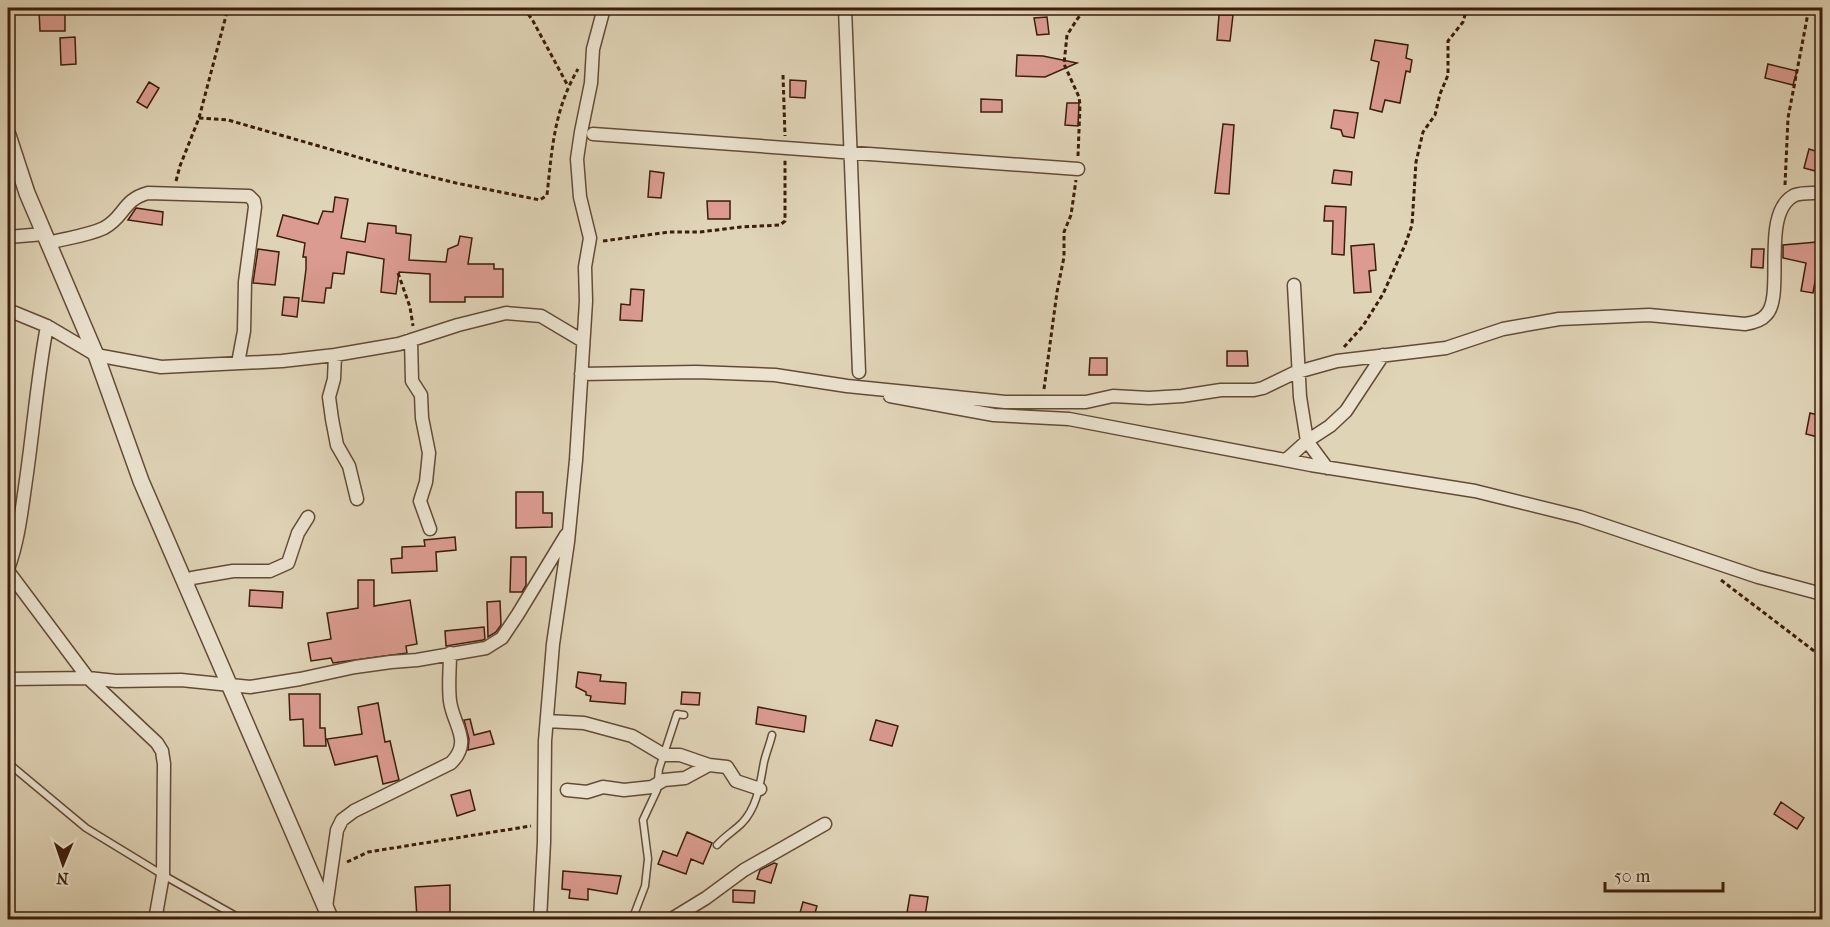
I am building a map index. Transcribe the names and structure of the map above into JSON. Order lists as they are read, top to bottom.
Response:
{
  "scale_bar": "50 m",
  "north": "bottom"
}
